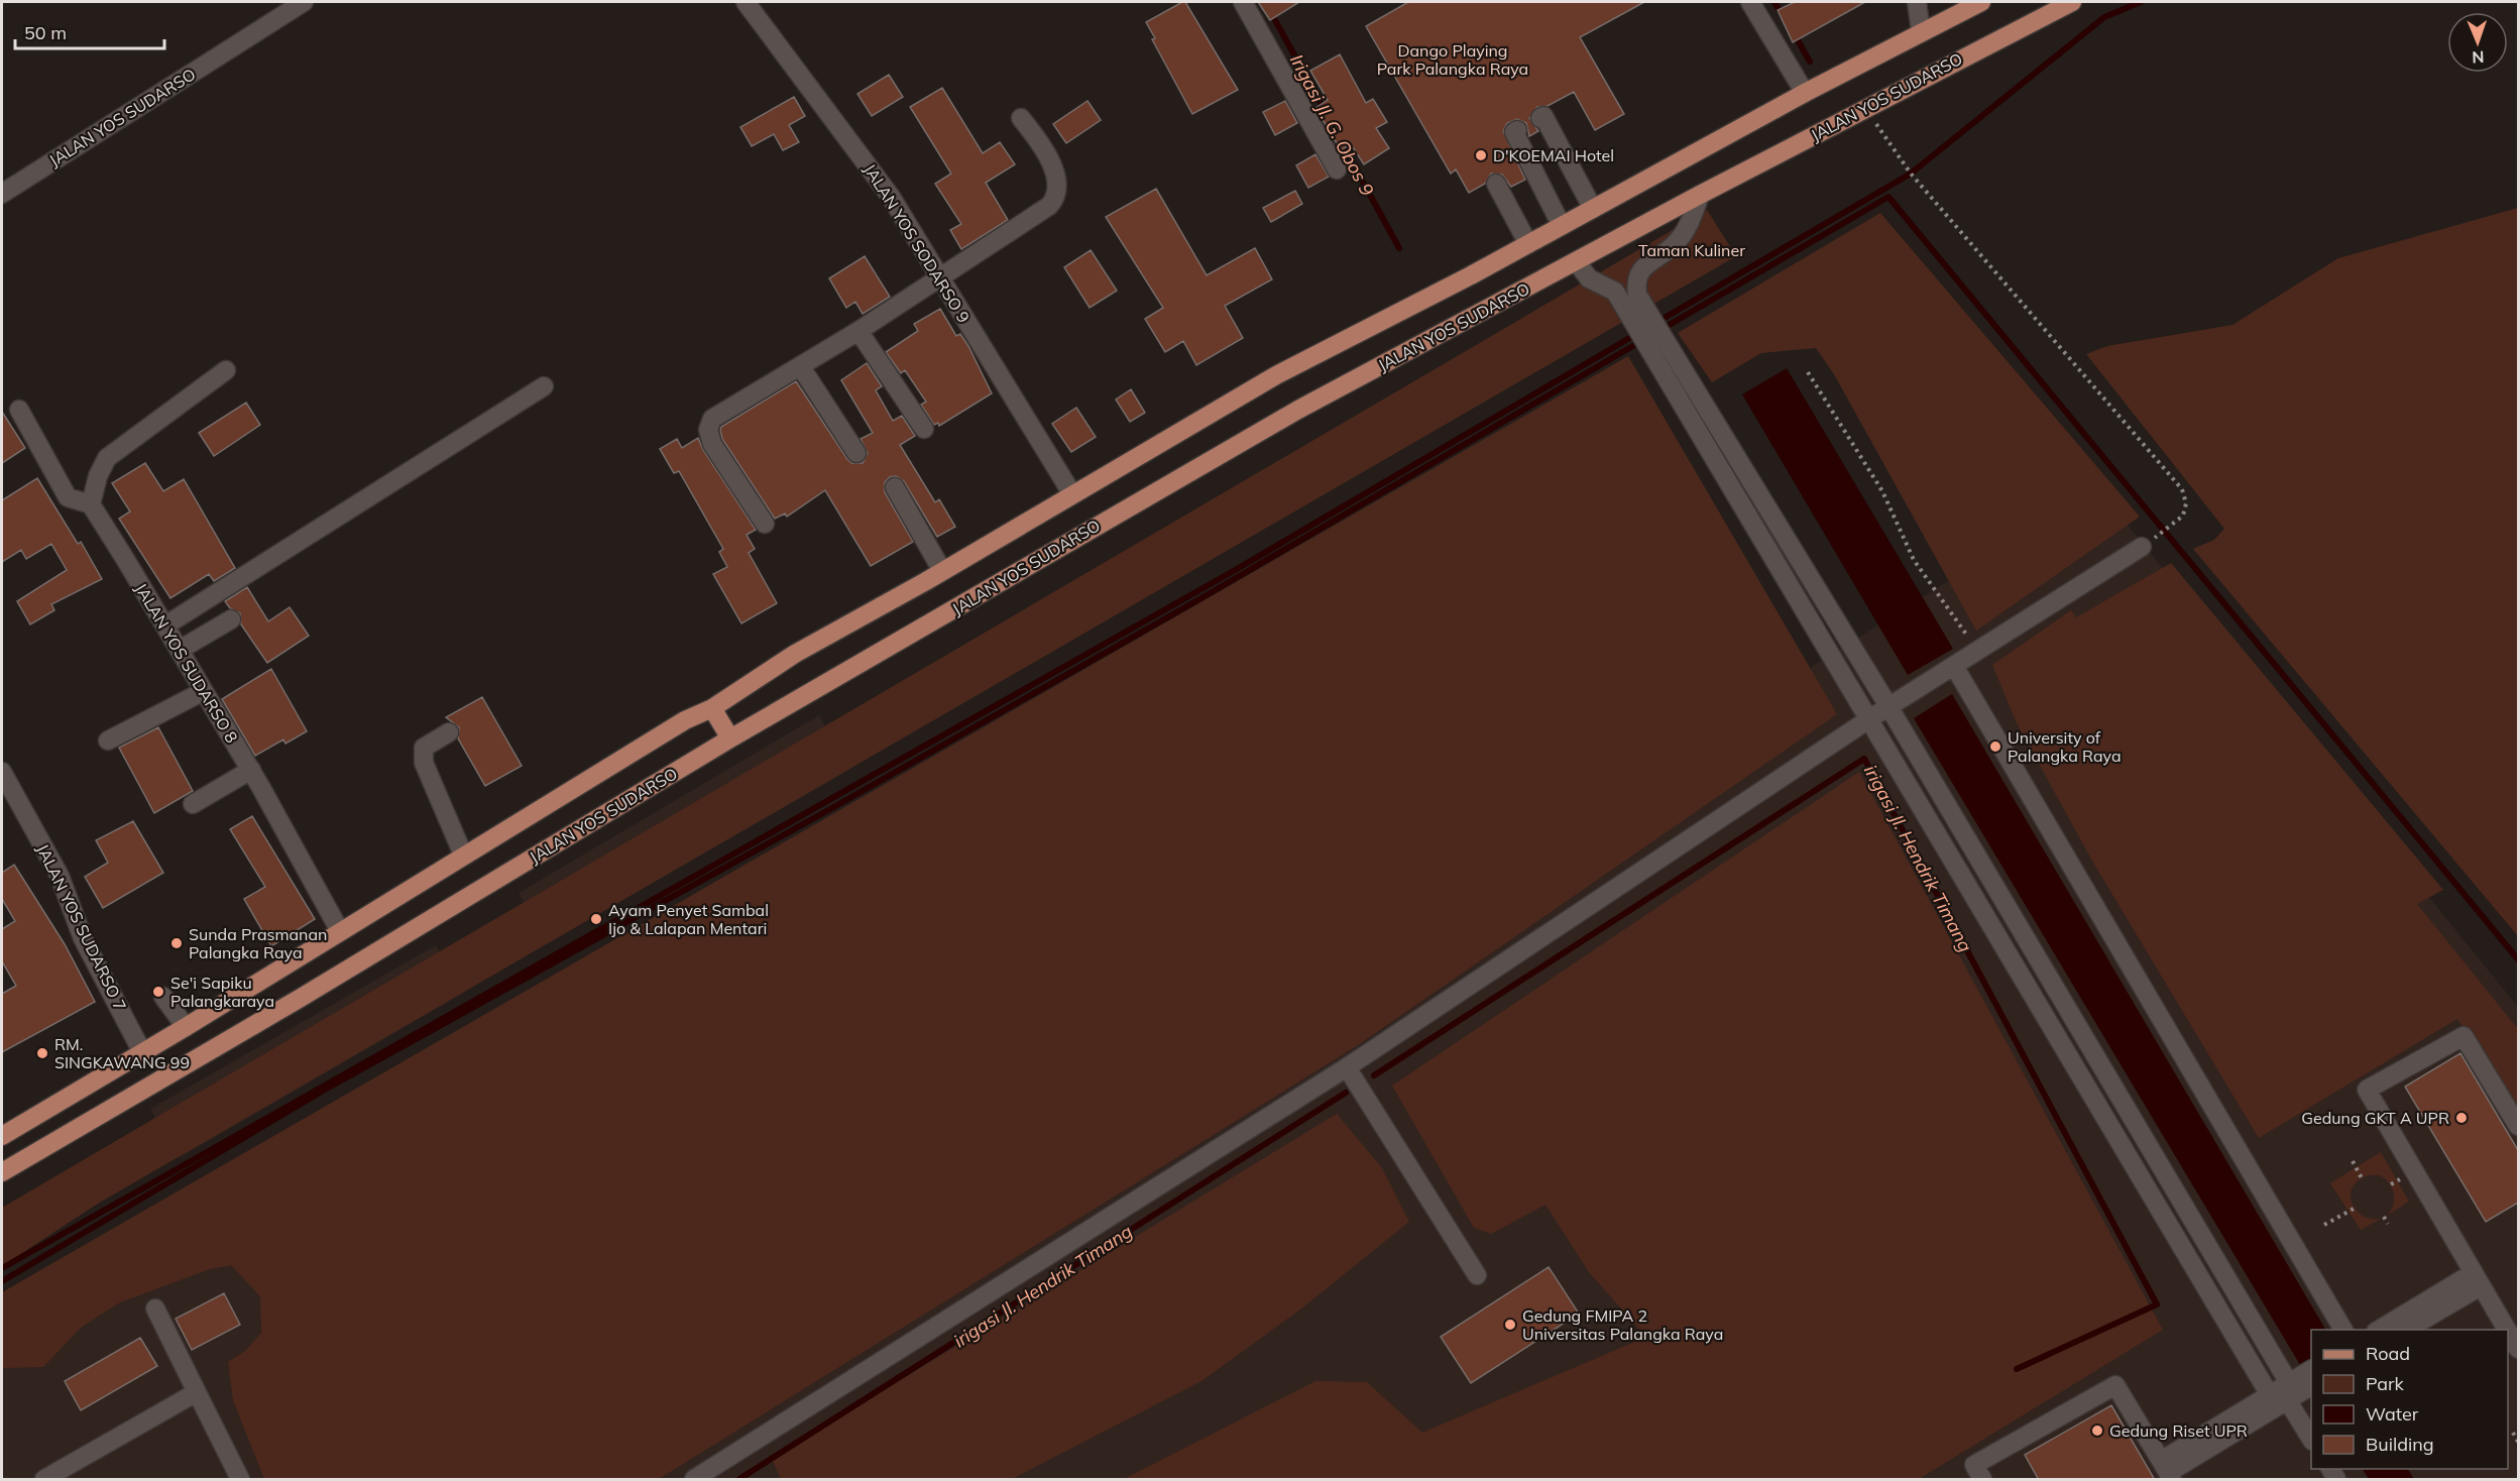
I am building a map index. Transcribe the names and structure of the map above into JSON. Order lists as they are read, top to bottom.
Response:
{
  "streets": {
    "main road": ["JALAN YOS SUDARSO"],
    "street": ["JALAN YOS SODARSO 9", "JALAN YOS SUDARSO 8", "JALAN YOS SUDARSO 7"]
  },
  "water": ["Irigasi Jl. G. Obos 9", "irigasi Jl. Hendrik Timang"],
  "parks": ["Dango Playing Park Palangka Raya", "Taman Kuliner"],
  "places": [
    "D'KOEMAI Hotel",
    "University of Palangka Raya",
    "Ayam Penyet Sambal Ijo & Lalapan Mentari",
    "Sunda Prasmanan Palangka Raya",
    "Se'i Sapiku Palangkaraya",
    "RM. SINGKAWANG 99",
    "Gedung GKT A UPR",
    "Gedung FMIPA 2 Universitas Palangka Raya",
    "Gedung Riset UPR"
  ],
  "legend": [
    "Road",
    "Park",
    "Water",
    "Building"
  ],
  "scale_bar": "50 m",
  "north": "bottom"
}
